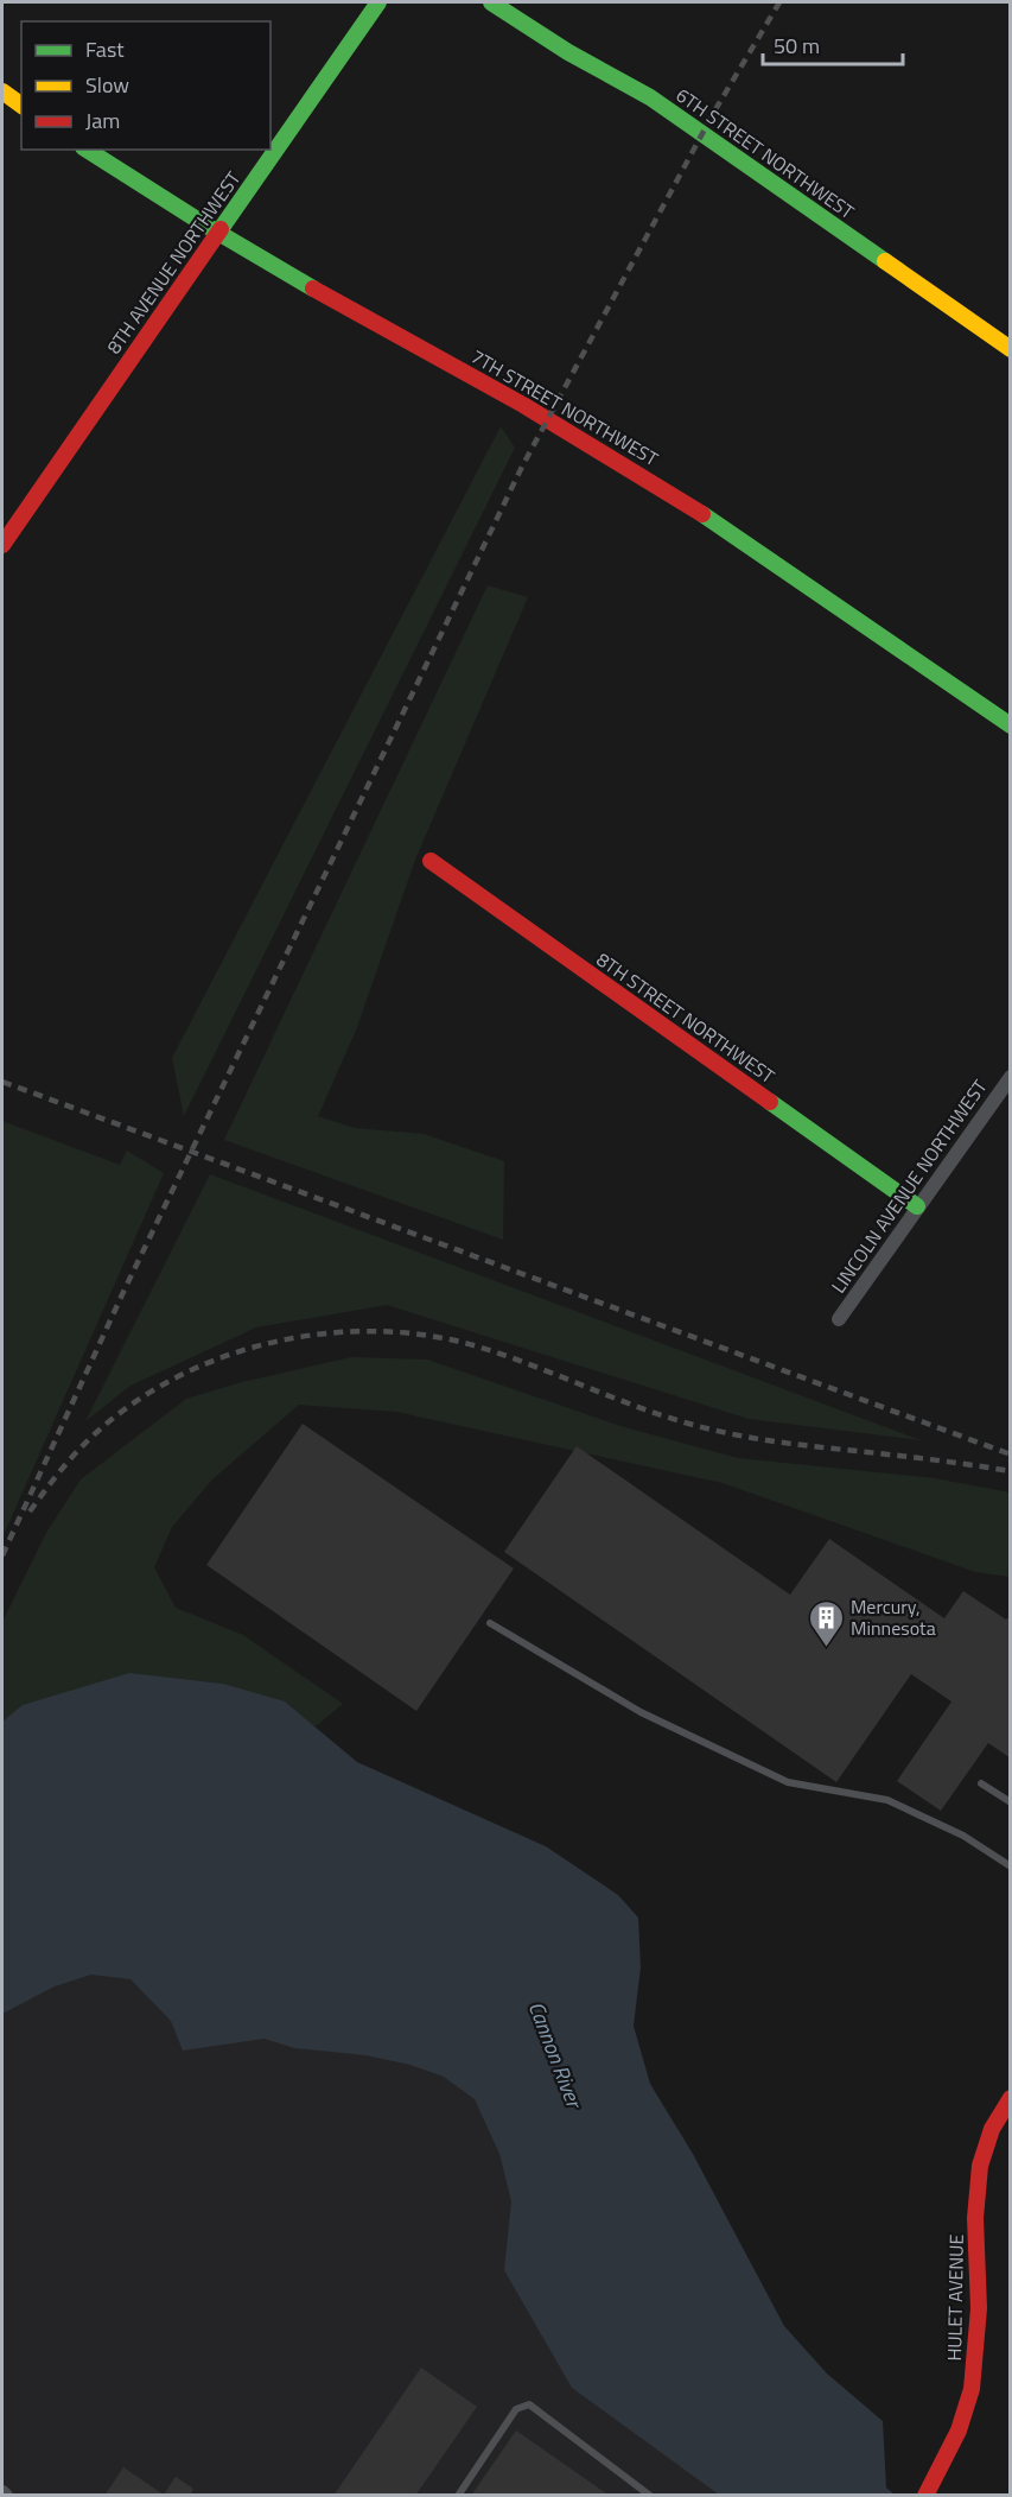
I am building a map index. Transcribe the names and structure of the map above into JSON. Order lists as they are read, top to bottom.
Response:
{
  "streets": {
    "street": [
      "6TH STREET NORTHWEST",
      "8TH AVENUE NORTHWEST",
      "7TH STREET NORTHWEST",
      "8TH STREET NORTHWEST",
      "LINCOLN AVENUE NORTHWEST",
      "HULET AVENUE"
    ]
  },
  "crossings": [
    ["8TH AVENUE NORTHWEST", "7TH STREET NORTHWEST"],
    ["8TH STREET NORTHWEST", "LINCOLN AVENUE NORTHWEST"]
  ],
  "water": ["Cannon River"],
  "places": {
    "building": ["Mercury, Minnesota"]
  },
  "legend": ["Fast", "Slow", "Jam"],
  "scale_bar": "50 m"
}
